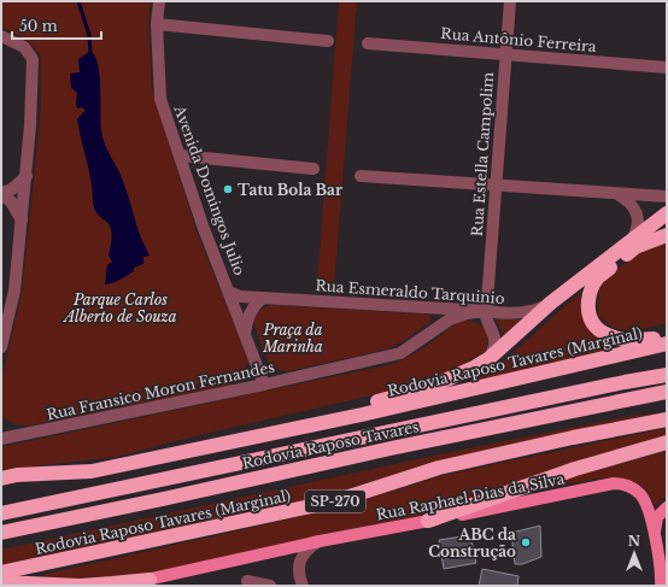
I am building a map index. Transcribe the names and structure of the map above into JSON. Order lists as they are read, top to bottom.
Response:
{
  "streets": {
    "highway": ["Rodovia Raposo Tavares (Marginal)", "Rodovia Raposo Tavares", "SP-270"],
    "main road": ["Rua Raphael Dias da Silva"],
    "street": [
      "Rua Antônio Ferreira",
      "Rua Estella Campolim",
      "Avenida Domingos Julio",
      "Rua Esmeraldo Tarquinio",
      "Rua Fransico Moron Fernandes"
    ]
  },
  "crossings": [
    ["Rua Antônio Ferreira", "Rua Estella Campolim"],
    ["Rua Estella Campolim", "Rua Esmeraldo Tarquinio"],
    ["Rua Estella Campolim", "Rua Fransico Moron Fernandes"],
    ["Avenida Domingos Julio", "Rua Esmeraldo Tarquinio"],
    ["Avenida Domingos Julio", "Rua Fransico Moron Fernandes"],
    ["Rua Esmeraldo Tarquinio", "Rua Fransico Moron Fernandes"]
  ],
  "parks": ["Parque Carlos Alberto de Souza", "Praça da Marinha"],
  "places": ["Tatu Bola Bar", "ABC da Construção"],
  "scale_bar": "50 m",
  "north": "top"
}
